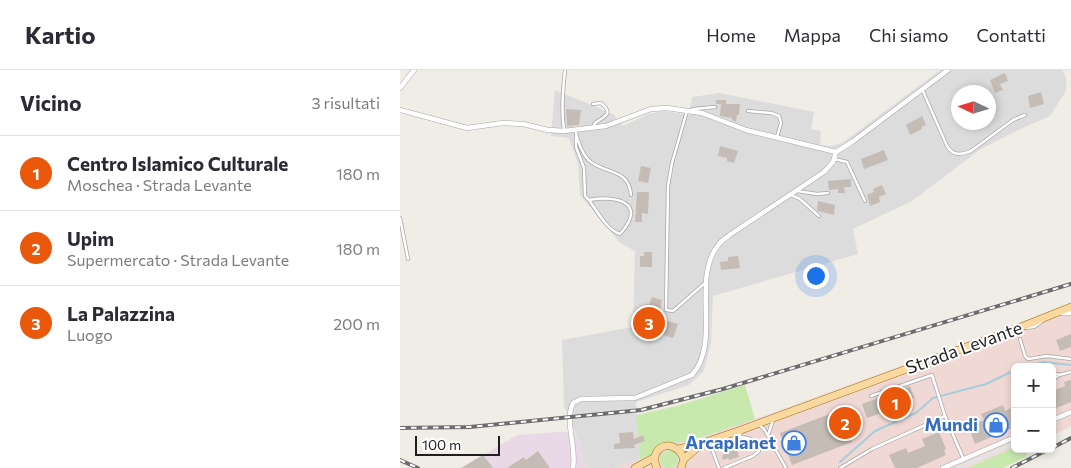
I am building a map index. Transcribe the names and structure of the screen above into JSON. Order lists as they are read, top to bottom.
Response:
{
  "streets": {
    "main road": ["Strada Levante"]
  },
  "places": {
    "shop": ["Mundi", "Arcaplanet"]
  },
  "scale_bar": "100 m",
  "north": "left",
  "page": {
    "header": "Kartio",
    "nav": [
      "Home",
      "Mappa",
      "Chi siamo",
      "Contatti"
    ],
    "heading": ["Vicino", "3 risultati"],
    "list": [
      {
        "mark": "1",
        "name": "Centro Islamico Culturale",
        "note": "Moschea · Strada Levante",
        "value": "180 m"
      },
      {
        "mark": "2",
        "name": "Upim",
        "note": "Supermercato · Strada Levante",
        "value": "180 m"
      },
      {
        "mark": "3",
        "name": "La Palazzina",
        "note": "Luogo",
        "value": "200 m"
      }
    ],
    "pins": ["3", "1", "2"],
    "map_buttons": ["+", "−"],
    "scale": "100 m"
  }
}
